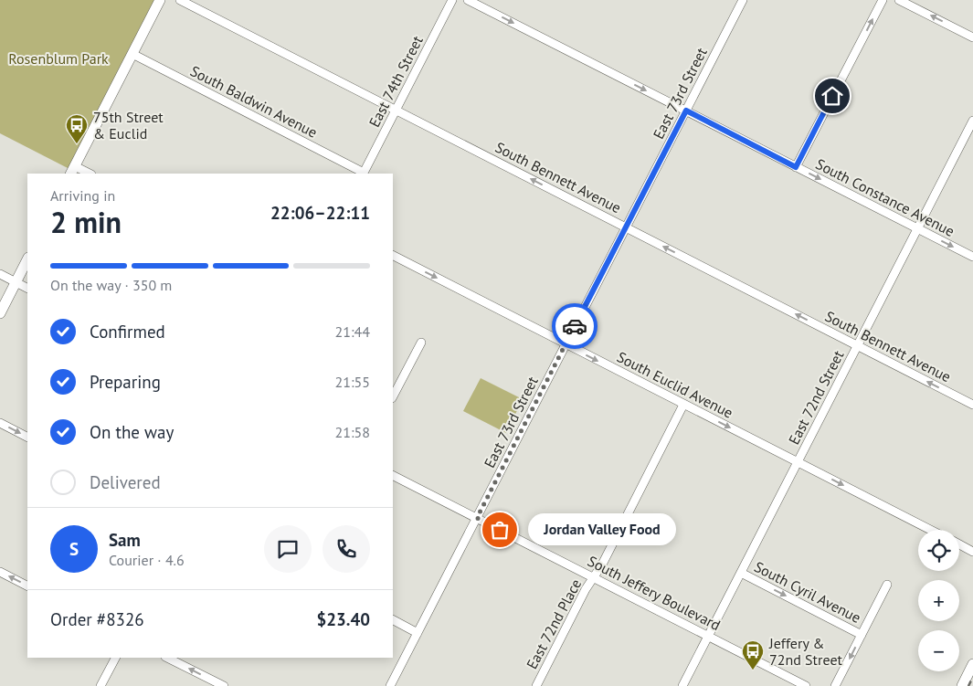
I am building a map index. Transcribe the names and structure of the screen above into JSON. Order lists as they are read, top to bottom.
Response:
{
  "streets": {
    "street": [
      "East 74th Street",
      "East 73rd Street",
      "South Baldwin Avenue",
      "South Bennett Avenue",
      "South Constance Avenue",
      "South Euclid Avenue",
      "East 72nd Street",
      "South Cyril Avenue",
      "South Jeffery Boulevard",
      "East 72nd Place"
    ]
  },
  "crossings": [
    ["East 74th Street", "South Baldwin Avenue"],
    ["East 74th Street", "South Bennett Avenue"],
    ["East 73rd Street", "South Bennett Avenue"],
    ["East 73rd Street", "South Constance Avenue"],
    ["East 73rd Street", "South Euclid Avenue"],
    ["East 73rd Street", "South Jeffery Boulevard"],
    ["South Bennett Avenue", "East 72nd Street"],
    ["South Constance Avenue", "East 72nd Street"],
    ["South Euclid Avenue", "East 72nd Street"],
    ["South Euclid Avenue", "East 72nd Place"],
    ["East 72nd Street", "South Cyril Avenue"],
    ["East 72nd Street", "South Jeffery Boulevard"],
    ["South Jeffery Boulevard", "East 72nd Place"]
  ],
  "one_way": [
    "South Bennett Avenue",
    "South Constance Avenue",
    "South Euclid Avenue",
    "South Cyril Avenue"
  ],
  "parks": ["Rosenblum Park"],
  "places": {
    "bus stop": ["75th Street & Euclid", "Jeffery & 72nd Street"],
    "other": ["Jordan Valley Food"]
  },
  "page": {
    "heading": ["2 min", "Arriving in", "22:06–22:11"],
    "panel": [
      "Sam",
      "Courier · 4.6",
      "Order #8326",
      "$23.40"
    ],
    "bar": "On the way · 350 m",
    "list": [
      ["Confirmed", "21:44"],
      ["Preparing", "21:55"],
      ["On the way", "21:58"],
      "Delivered"
    ],
    "bubble": "Jordan Valley Food",
    "round": "S",
    "map_buttons": ["+", "−"]
  }
}
